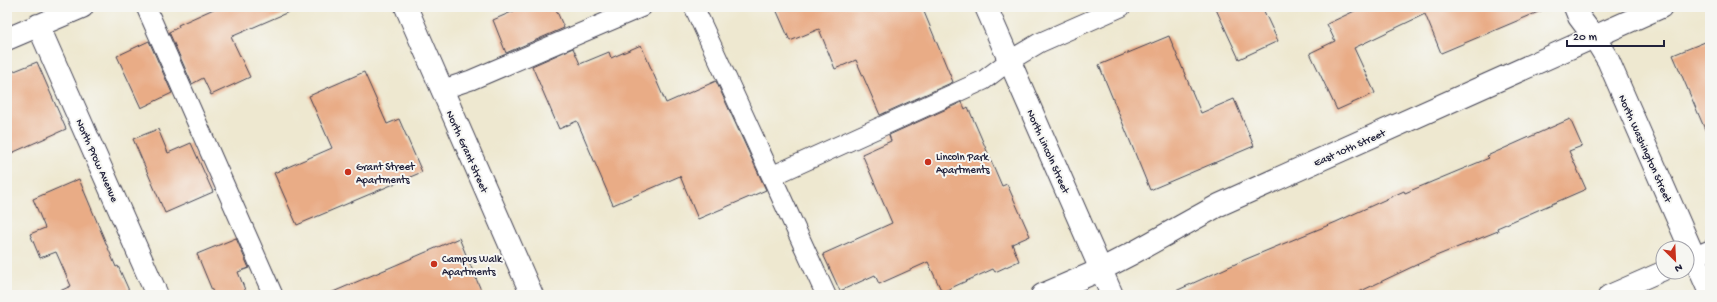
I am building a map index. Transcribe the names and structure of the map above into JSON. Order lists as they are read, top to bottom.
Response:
{
  "streets": {
    "street": [
      "East 10th Street",
      "North Washington Street",
      "North Grant Street",
      "North Lincoln Street",
      "North Prow Avenue"
    ]
  },
  "crossings": [
    ["East 10th Street", "North Washington Street"],
    ["East 10th Street", "North Lincoln Street"]
  ],
  "places": ["Lincoln Park Apartments", "Grant Street Apartments", "Campus Walk Apartments"],
  "scale_bar": "20 m",
  "north": "bottom right"
}
